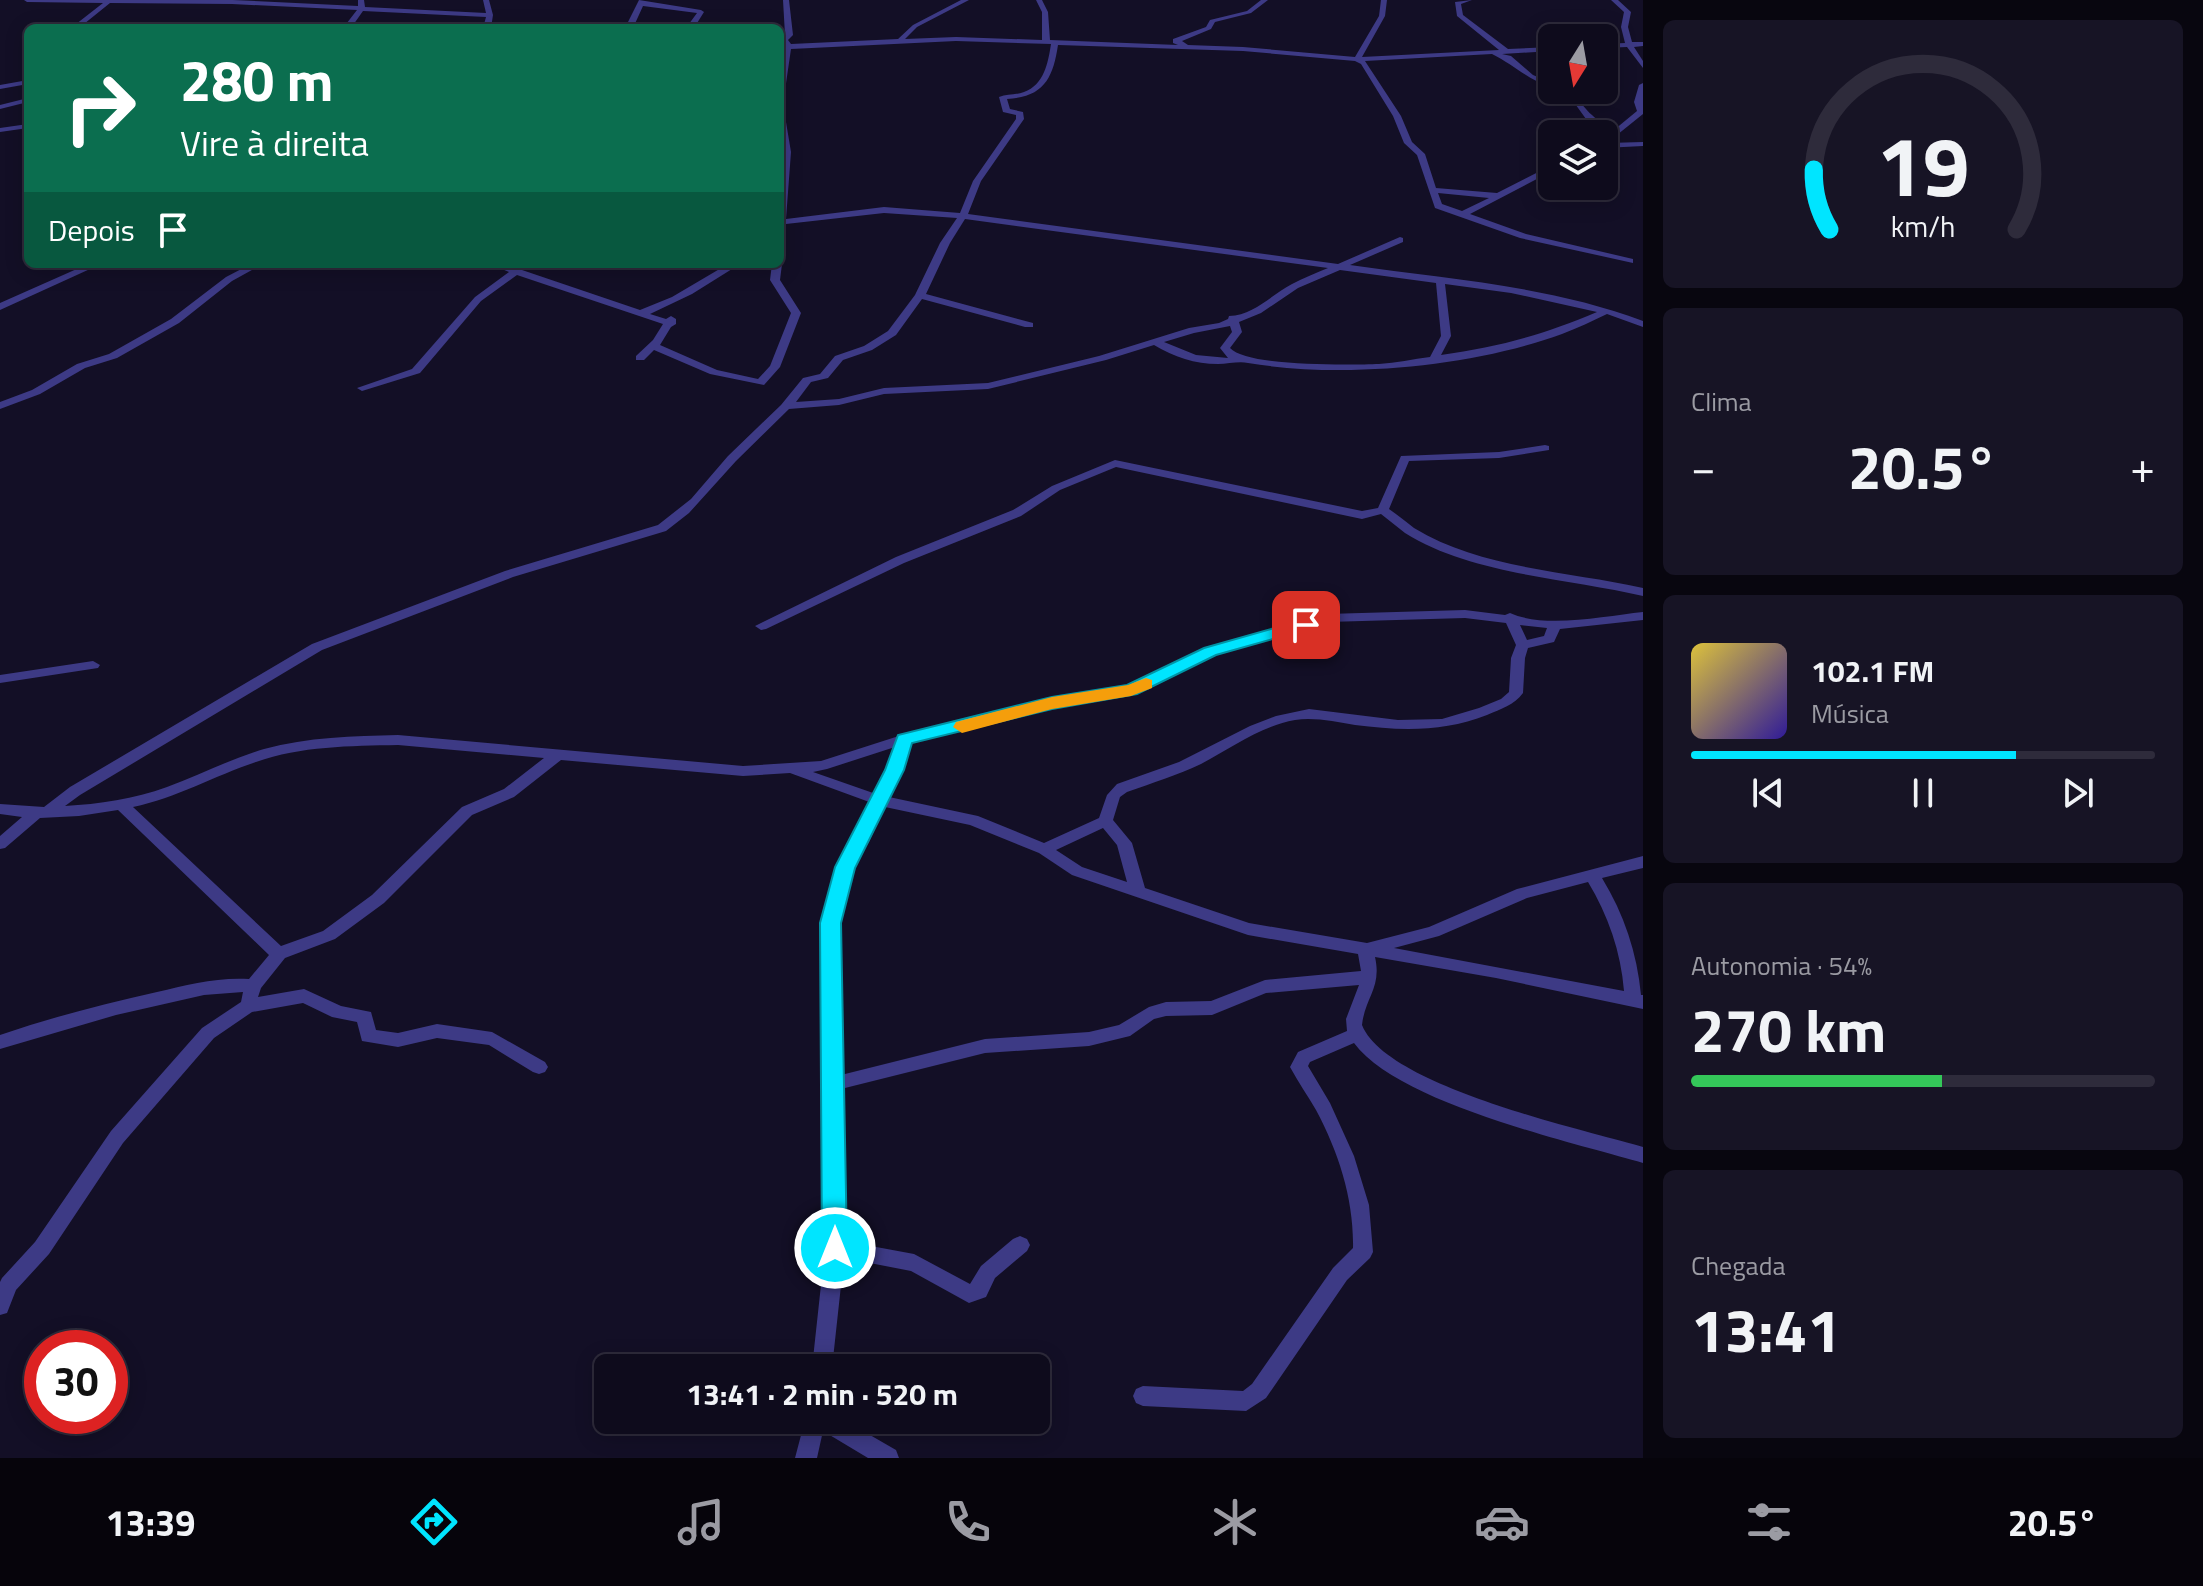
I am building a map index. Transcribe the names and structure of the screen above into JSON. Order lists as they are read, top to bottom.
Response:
{
  "north": "bottom",
  "page": {
    "turn": ["280 m", "Vire à direita"],
    "then": "Depois",
    "tile": [
      "Clima",
      ["Autonomia · 54%", "270 km"],
      ["Chegada", "13:41"]
    ],
    "heat": ["−", "20.5°", "+"],
    "song": ["102.1 FM", "Música"],
    "limit": "30",
    "trip": "13:41 · 2 min · 520 m",
    "tabs": ["13:39", "20.5°"],
    "gauge": ["19", "km/h"]
  }
}
